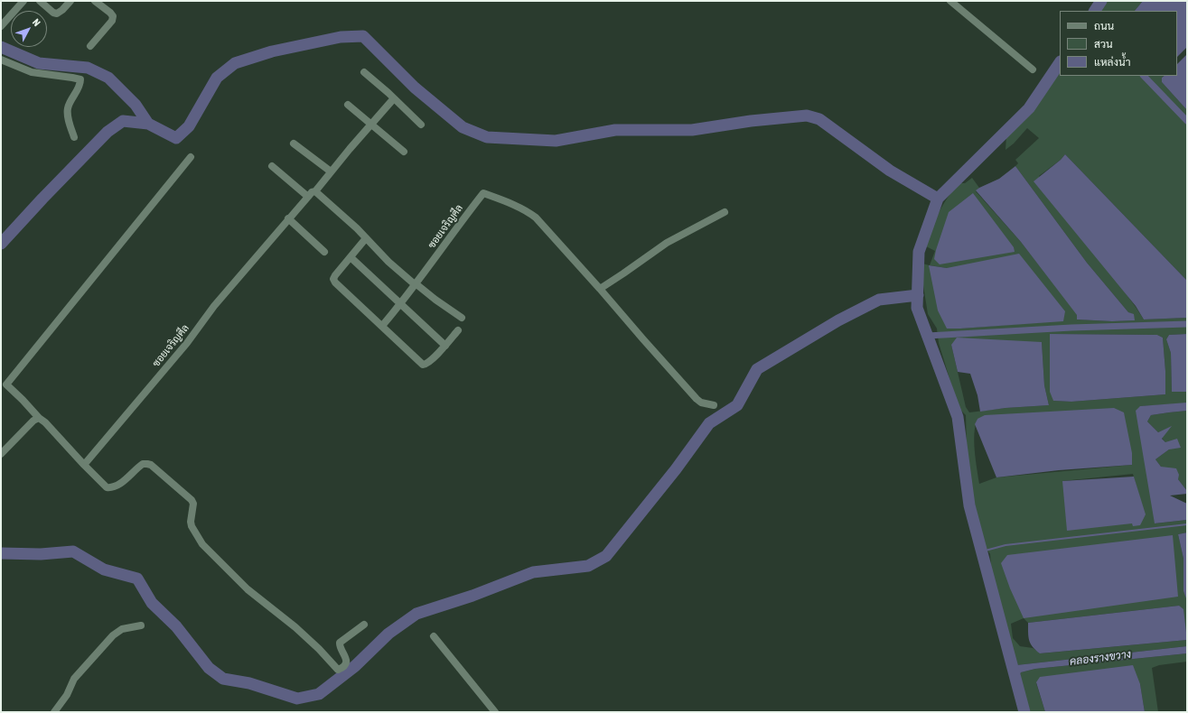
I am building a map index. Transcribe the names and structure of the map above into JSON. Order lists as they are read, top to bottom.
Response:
{
  "streets": {
    "street": ["ซอยเจริญศีล"]
  },
  "water": ["คลองรางขวาง"],
  "legend": ["ถนน", "สวน", "แหล่งน้ำ"],
  "north": "top right"
}
